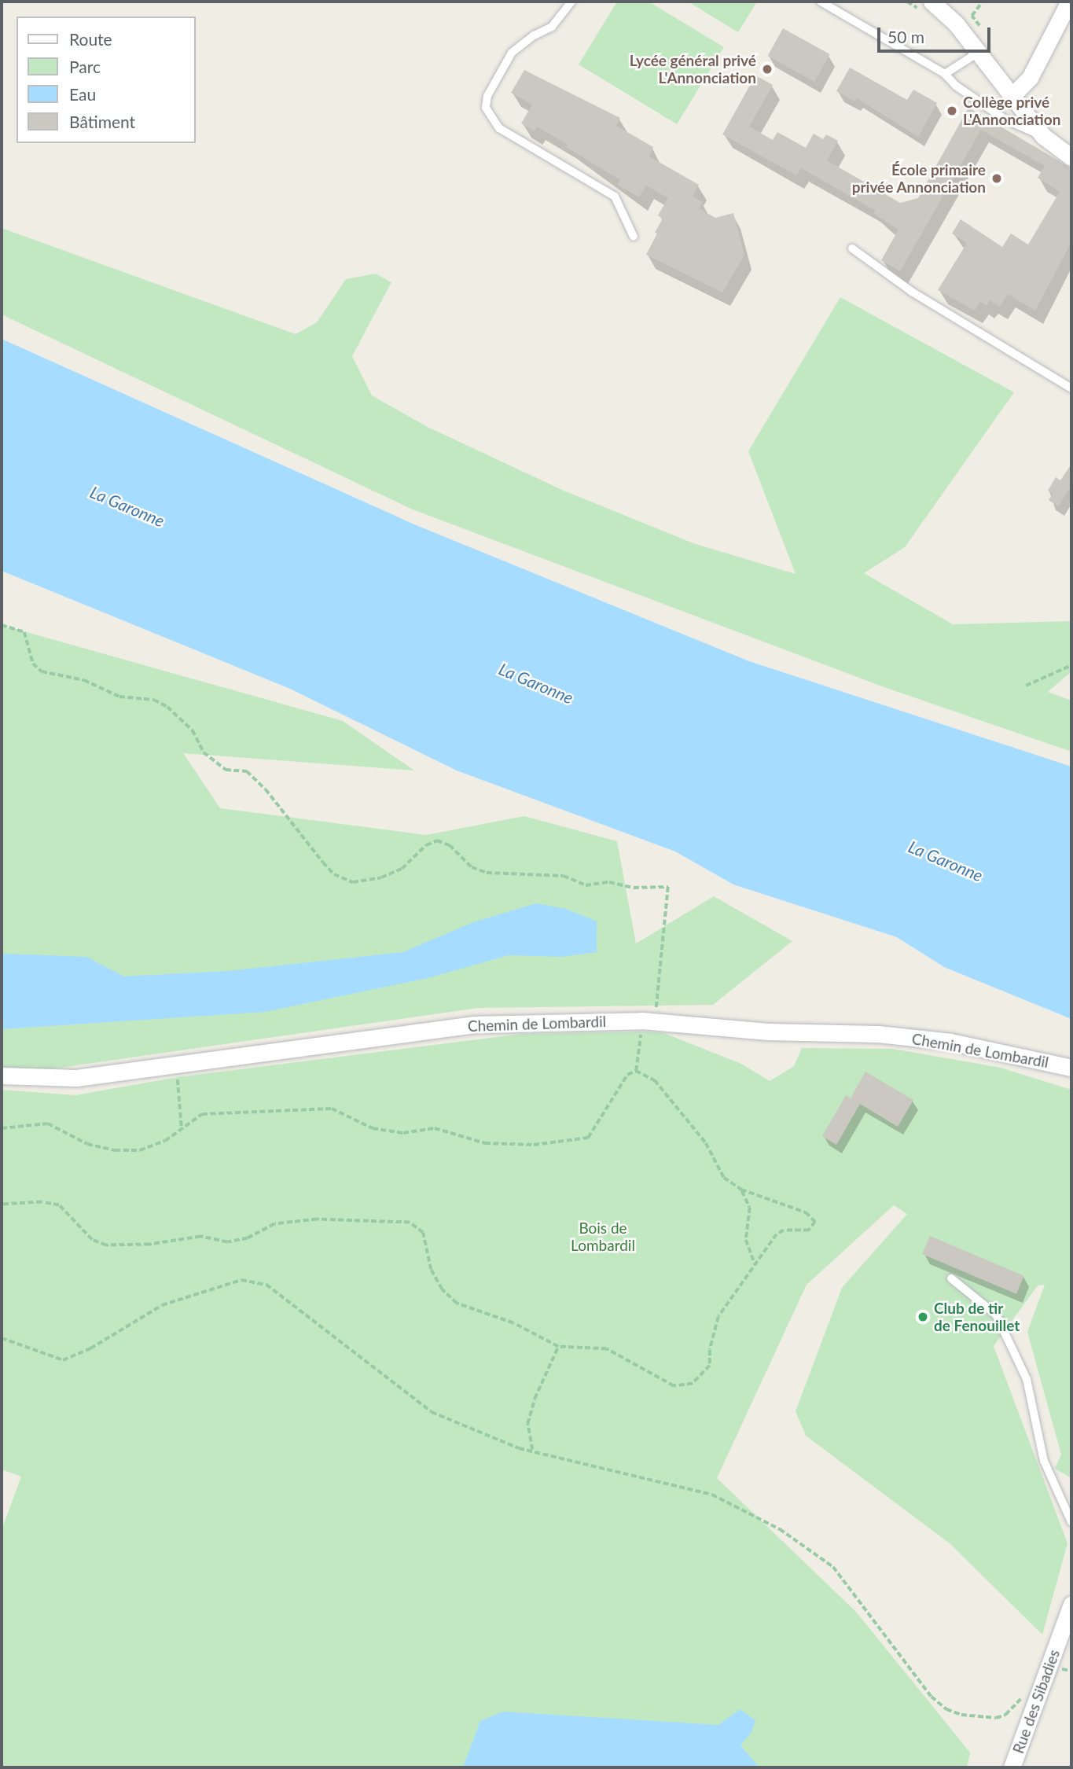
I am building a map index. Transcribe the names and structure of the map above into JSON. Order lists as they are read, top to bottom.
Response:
{
  "streets": {
    "street": ["Chemin de Lombardil", "Rue des Sibadies"]
  },
  "water": ["La Garonne"],
  "parks": ["Bois de Lombardil"],
  "places": [
    "Lycée général privé L'Annonciation",
    "Collège privé L'Annonciation",
    "École primaire privée Annonciation",
    "Club de tir de Fenouillet"
  ],
  "legend": [
    "Route",
    "Parc",
    "Eau",
    "Bâtiment"
  ],
  "scale_bar": "50 m"
}
